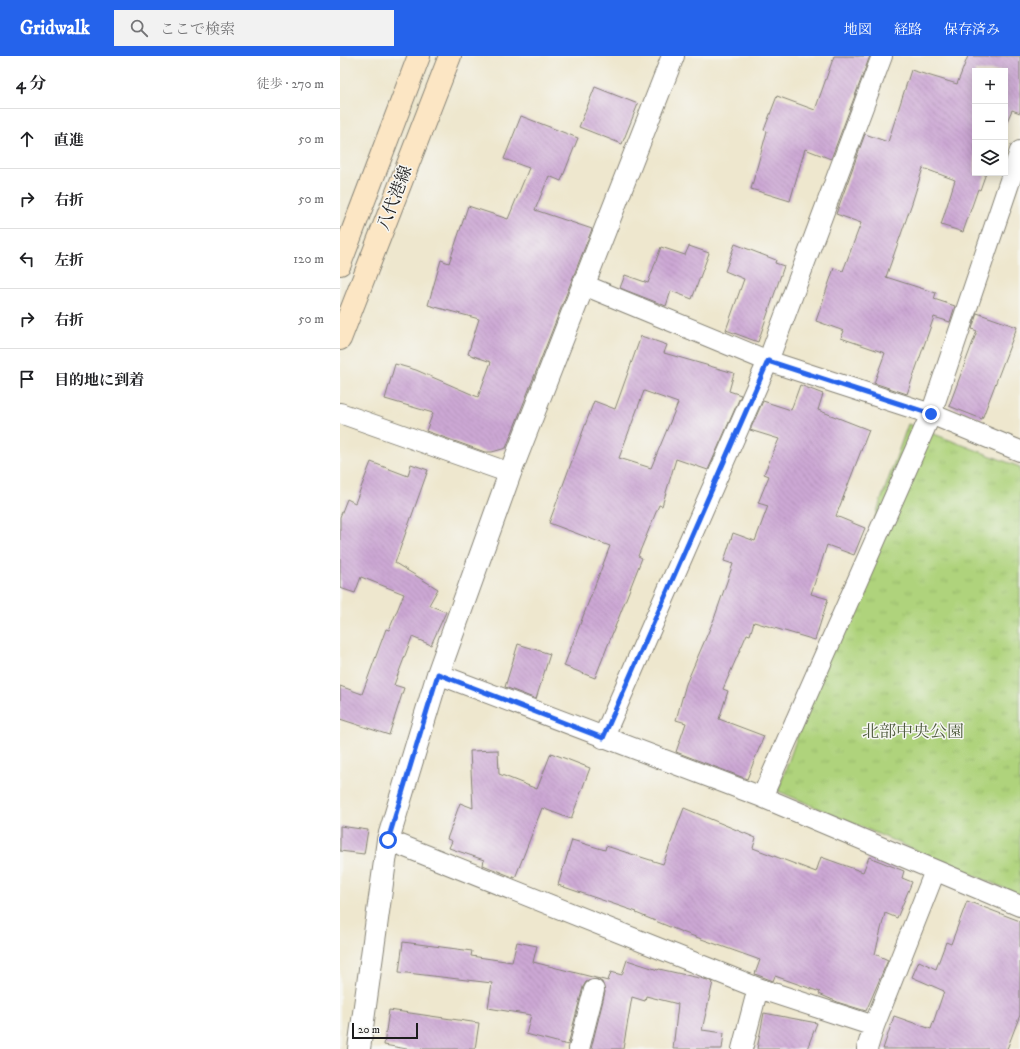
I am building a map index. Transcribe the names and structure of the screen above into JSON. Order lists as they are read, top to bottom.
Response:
{
  "streets": {
    "main road": ["八代港線"]
  },
  "parks": ["北部中央公園"],
  "scale_bar": "20 m",
  "page": {
    "header": "Gridwalk",
    "search": "ここで検索",
    "nav": ["地図", "経路", "保存済み"],
    "heading": ["4 分", "徒歩 · 270 m"],
    "map_buttons": ["+", "−"],
    "list": [
      ["直進", "50 m"],
      ["右折", "50 m"],
      ["左折", "120 m"],
      ["右折", "50 m"],
      "目的地に到着"
    ],
    "scale": "20 m"
  }
}
